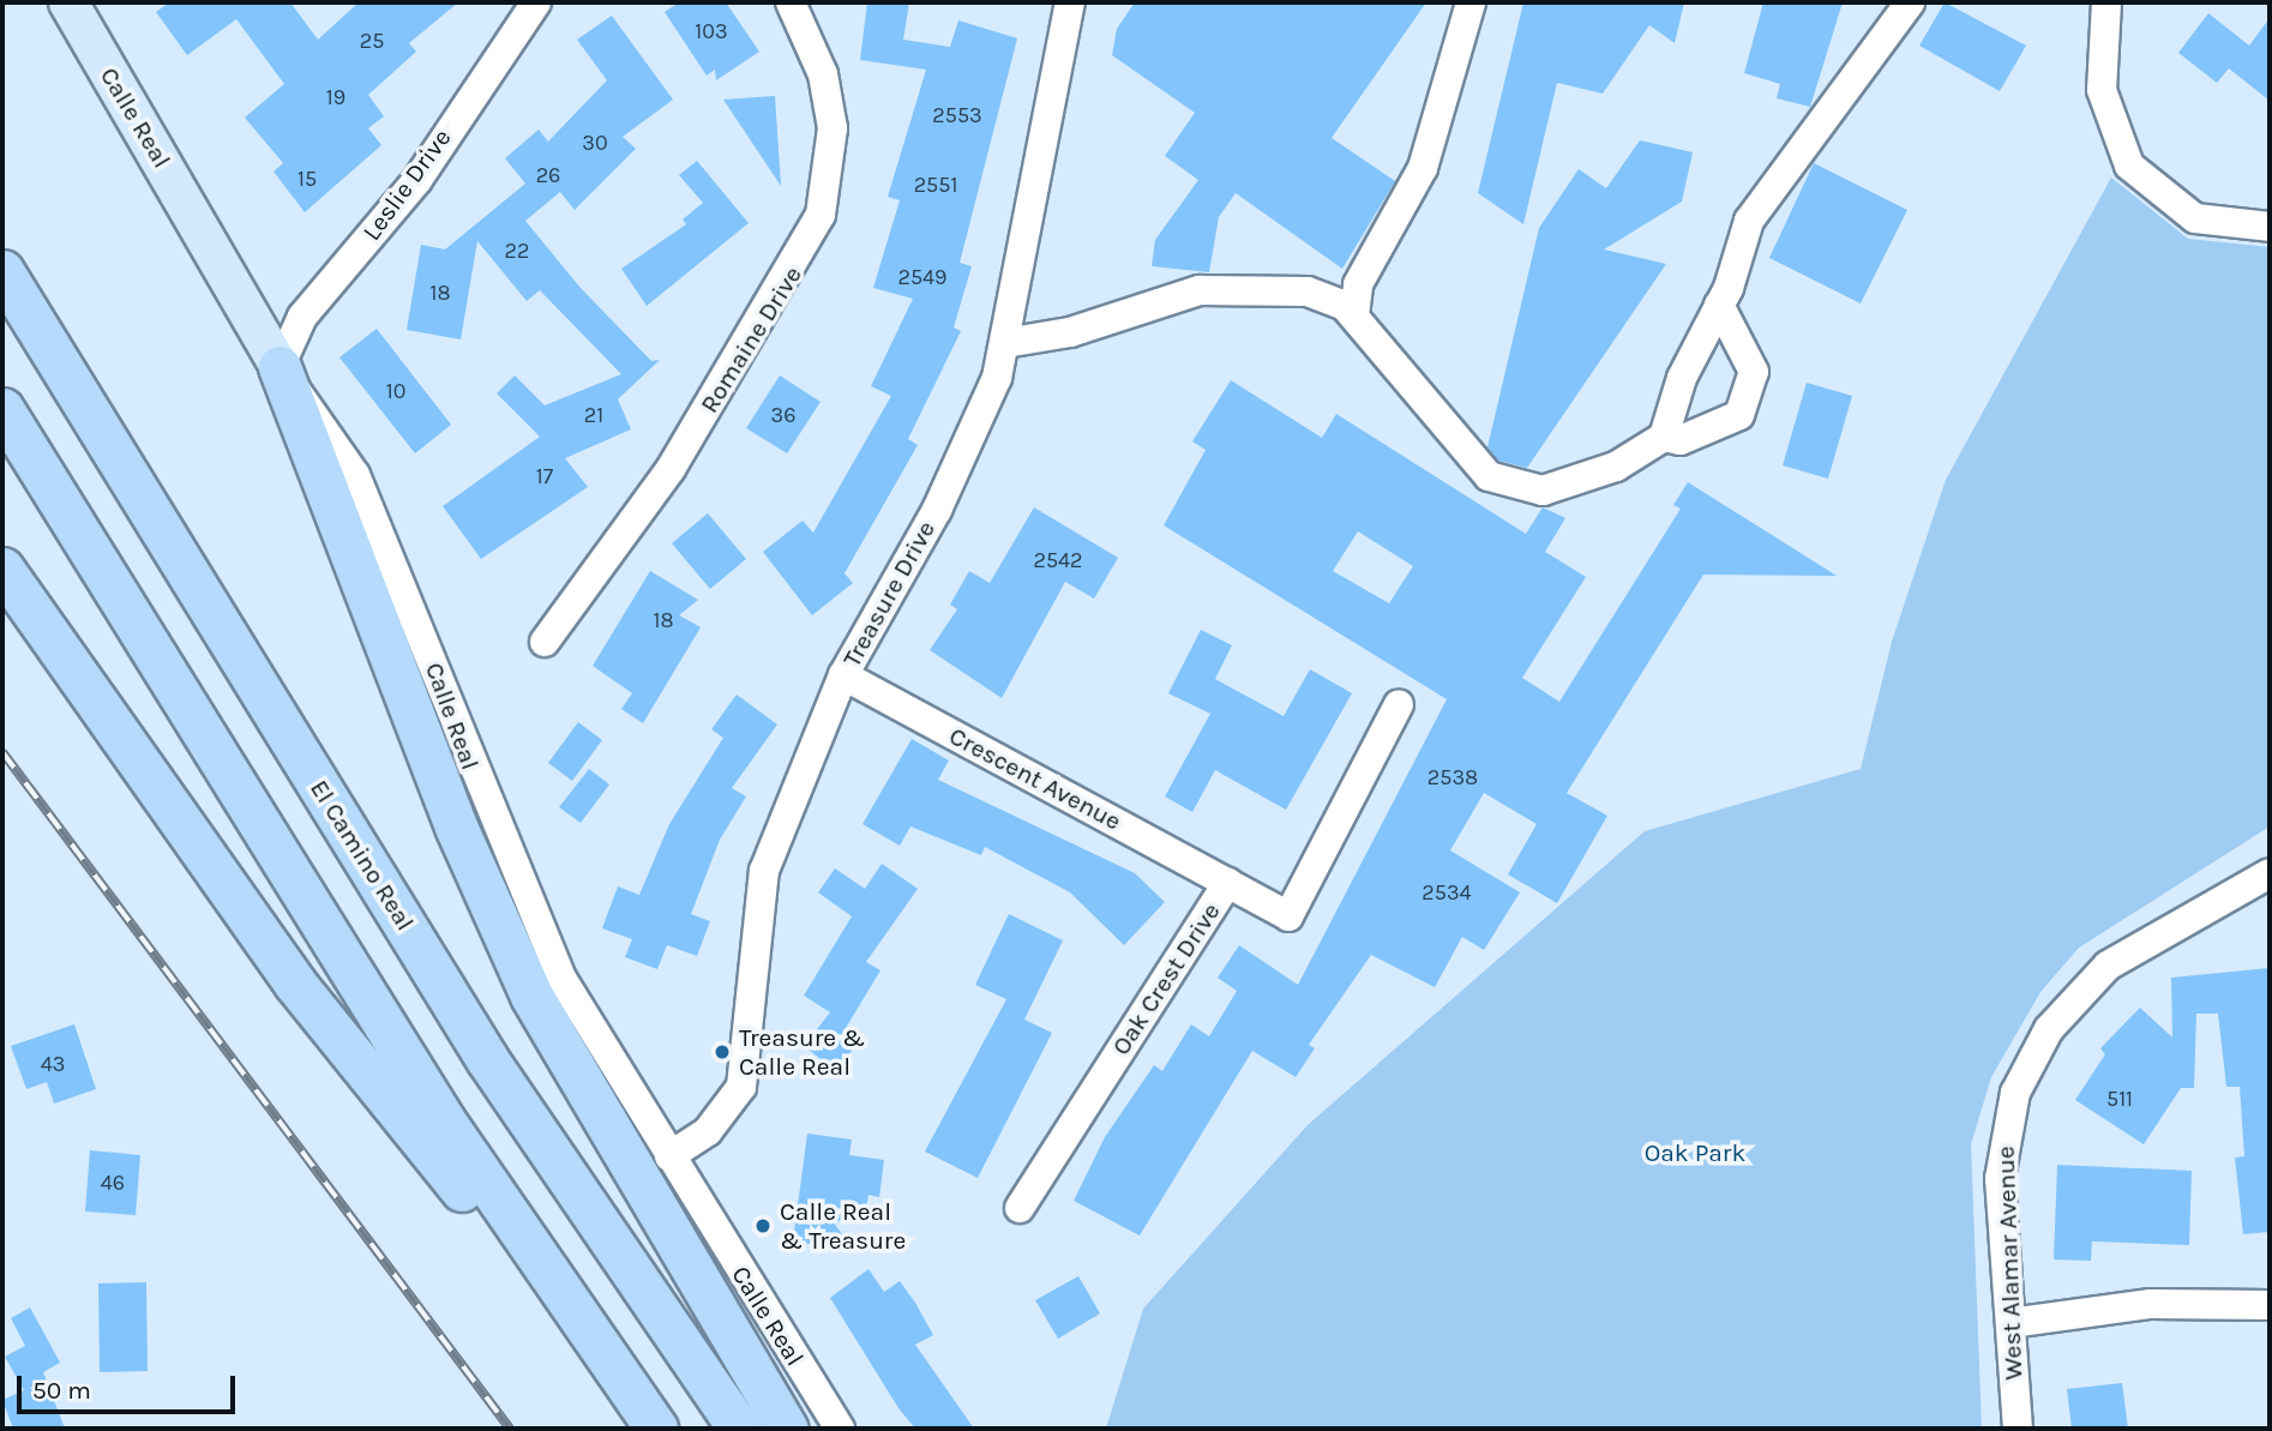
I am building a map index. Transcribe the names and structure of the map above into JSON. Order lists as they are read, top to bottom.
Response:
{
  "streets": {
    "highway": ["El Camino Real"],
    "main road": ["Calle Real"],
    "street": [
      "Leslie Drive",
      "Romaine Drive",
      "Treasure Drive",
      "Crescent Avenue",
      "Oak Crest Drive",
      "West Alamar Avenue"
    ]
  },
  "crossings": [
    ["Calle Real", "Leslie Drive"],
    ["Calle Real", "Treasure Drive"],
    ["Treasure Drive", "Crescent Avenue"],
    ["Crescent Avenue", "Oak Crest Drive"]
  ],
  "parks": ["Oak Park"],
  "places": ["Treasure & Calle Real", "Calle Real & Treasure"],
  "house_numbers": [
    "103",
    "25",
    "19",
    "2553",
    "30",
    "26",
    "15",
    "2551",
    "22",
    "2549",
    "18",
    "10",
    "21",
    "36",
    "17",
    "2542",
    "18",
    "2538",
    "2534",
    "43",
    "511",
    "46"
  ],
  "scale_bar": "50 m"
}
